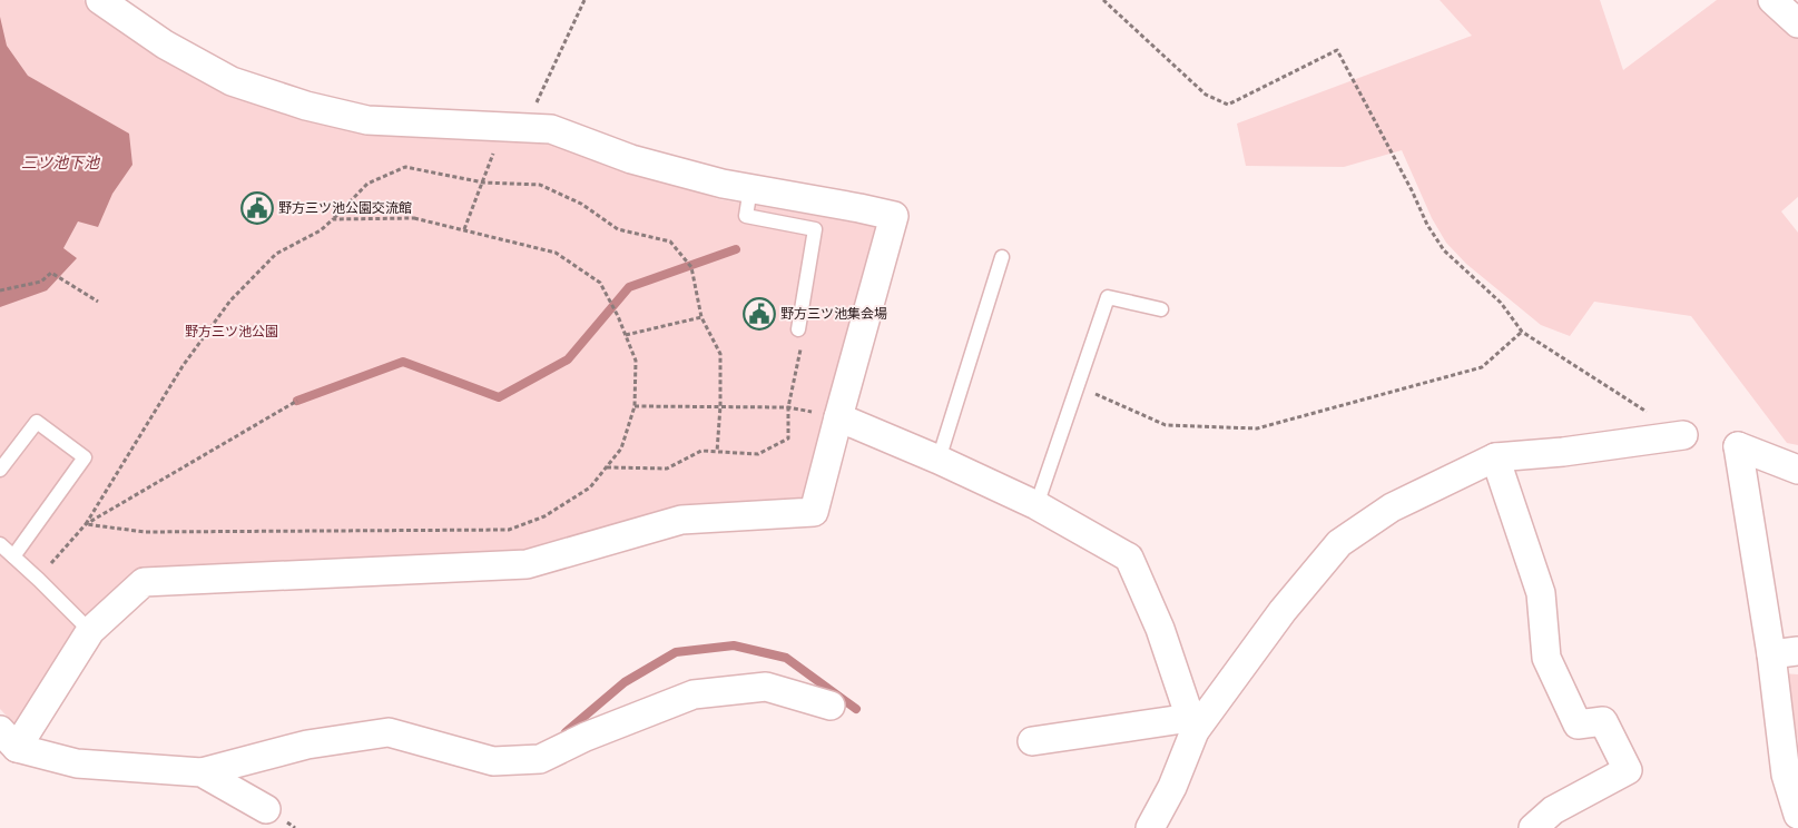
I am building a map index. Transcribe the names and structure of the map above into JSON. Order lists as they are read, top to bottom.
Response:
{
  "water": ["三ツ池下池"],
  "parks": ["野方三ツ池公園"],
  "places": {
    "public building": ["野方三ツ池公園交流館", "野方三ツ池集会場"]
  }
}
